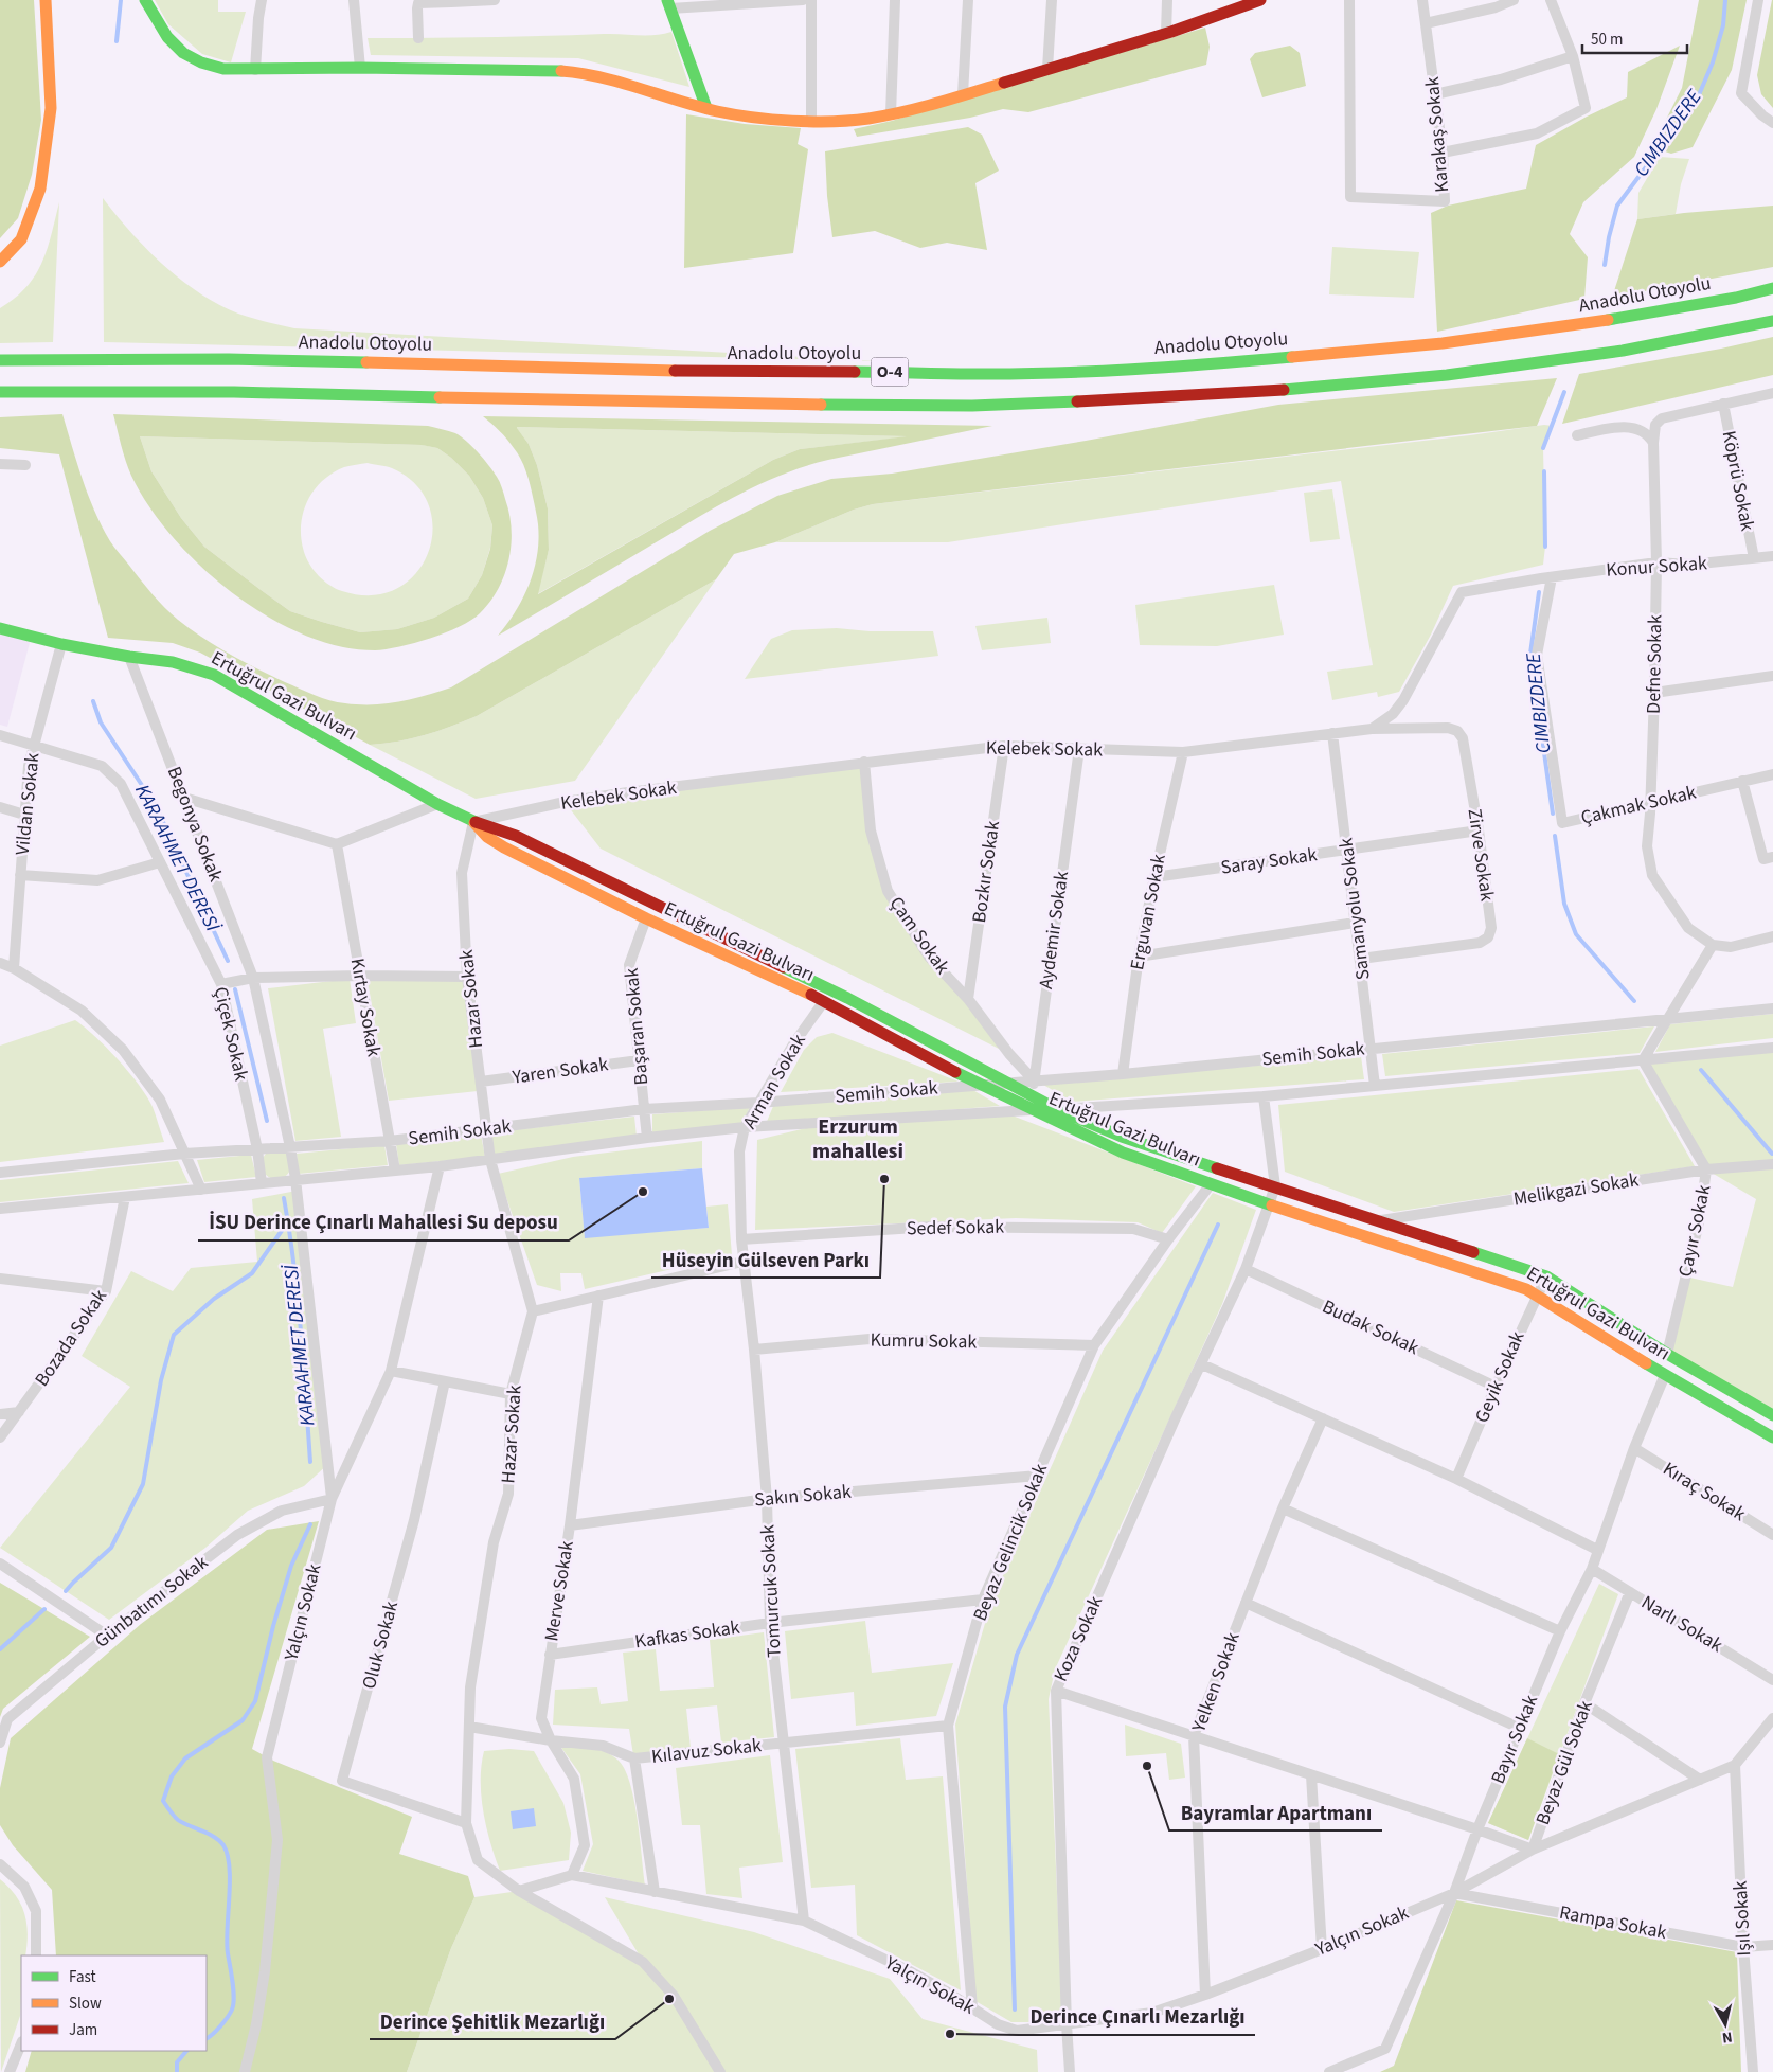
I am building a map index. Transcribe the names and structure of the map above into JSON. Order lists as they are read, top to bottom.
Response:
{
  "streets": {
    "main road": ["Anadolu Otoyolu", "O-4", "Ertuğrul Gazi Bulvarı"],
    "street": [
      "Karakaş Sokak",
      "Köprü Sokak",
      "Konur Sokak",
      "Defne Sokak",
      "Kelebek Sokak",
      "Vildan Sokak",
      "Çakmak Sokak",
      "Begonya Sokak",
      "Zirve Sokak",
      "Saray Sokak",
      "Bozkır Sokak",
      "Samanyolu Sokak",
      "Erguvan Sokak",
      "Aydemir Sokak",
      "Çam Sokak",
      "Hazar Sokak",
      "Kırtay Sokak",
      "Başaran Sokak",
      "Çiçek Sokak",
      "Semih Sokak",
      "Yaren Sokak",
      "Arman Sokak",
      "Melikgazi Sokak",
      "Sedef Sokak",
      "Çayır Sokak",
      "Budak Sokak",
      "Bozada Sokak",
      "Kumru Sokak",
      "Geyik Sokak",
      "Kıraç Sokak",
      "Sakın Sokak",
      "Beyaz Gelincik Sokak",
      "Merve Sokak",
      "Tomurcuk Sokak",
      "Günbatımı Sokak",
      "Yalçın Sokak",
      "Narlı Sokak",
      "Kafkas Sokak",
      "Koza Sokak",
      "Oluk Sokak",
      "Yelken Sokak",
      "Bayır Sokak",
      "Kılavuz Sokak",
      "Beyaz Gül Sokak",
      "Işıl Sokak",
      "Rampa Sokak"
    ]
  },
  "crossings": [
    ["Köprü Sokak", "Konur Sokak"],
    ["Köprü Sokak", "Defne Sokak"],
    ["Konur Sokak", "Defne Sokak"],
    ["Konur Sokak", "Kelebek Sokak"],
    ["Konur Sokak", "Çakmak Sokak"],
    ["Defne Sokak", "Çakmak Sokak"],
    ["Ertuğrul Gazi Bulvarı", "Kelebek Sokak"],
    ["Ertuğrul Gazi Bulvarı", "Vildan Sokak"],
    ["Ertuğrul Gazi Bulvarı", "Begonya Sokak"],
    ["Ertuğrul Gazi Bulvarı", "Aydemir Sokak"],
    ["Ertuğrul Gazi Bulvarı", "Hazar Sokak"],
    ["Ertuğrul Gazi Bulvarı", "Başaran Sokak"],
    ["Ertuğrul Gazi Bulvarı", "Semih Sokak"],
    ["Ertuğrul Gazi Bulvarı", "Arman Sokak"],
    ["Ertuğrul Gazi Bulvarı", "Melikgazi Sokak"],
    ["Ertuğrul Gazi Bulvarı", "Çayır Sokak"],
    ["Ertuğrul Gazi Bulvarı", "Geyik Sokak"],
    ["Ertuğrul Gazi Bulvarı", "Beyaz Gelincik Sokak"],
    ["Ertuğrul Gazi Bulvarı", "Koza Sokak"],
    ["Ertuğrul Gazi Bulvarı", "Bayır Sokak"],
    ["Kelebek Sokak", "Çakmak Sokak"],
    ["Kelebek Sokak", "Zirve Sokak"],
    ["Kelebek Sokak", "Bozkır Sokak"],
    ["Kelebek Sokak", "Samanyolu Sokak"],
    ["Kelebek Sokak", "Erguvan Sokak"],
    ["Kelebek Sokak", "Aydemir Sokak"],
    ["Kelebek Sokak", "Çam Sokak"],
    ["Kelebek Sokak", "Hazar Sokak"],
    ["Vildan Sokak", "Çiçek Sokak"],
    ["Begonya Sokak", "Çiçek Sokak"],
    ["Begonya Sokak", "Semih Sokak"],
    ["Zirve Sokak", "Saray Sokak"],
    ["Zirve Sokak", "Samanyolu Sokak"],
    ["Saray Sokak", "Samanyolu Sokak"],
    ["Saray Sokak", "Erguvan Sokak"],
    ["Bozkır Sokak", "Çam Sokak"],
    ["Samanyolu Sokak", "Semih Sokak"],
    ["Erguvan Sokak", "Semih Sokak"],
    ["Aydemir Sokak", "Çam Sokak"],
    ["Aydemir Sokak", "Semih Sokak"],
    ["Çam Sokak", "Semih Sokak"],
    ["Hazar Sokak", "Semih Sokak"],
    ["Hazar Sokak", "Yaren Sokak"],
    ["Hazar Sokak", "Merve Sokak"],
    ["Hazar Sokak", "Yalçın Sokak"],
    ["Hazar Sokak", "Oluk Sokak"],
    ["Hazar Sokak", "Kılavuz Sokak"],
    ["Kırtay Sokak", "Semih Sokak"],
    ["Başaran Sokak", "Semih Sokak"],
    ["Başaran Sokak", "Yaren Sokak"],
    ["Çiçek Sokak", "Semih Sokak"],
    ["Semih Sokak", "Arman Sokak"],
    ["Semih Sokak", "Çayır Sokak"],
    ["Semih Sokak", "Bozada Sokak"],
    ["Semih Sokak", "Yalçın Sokak"],
    ["Arman Sokak", "Sedef Sokak"],
    ["Arman Sokak", "Tomurcuk Sokak"],
    ["Melikgazi Sokak", "Çayır Sokak"],
    ["Sedef Sokak", "Beyaz Gelincik Sokak"],
    ["Budak Sokak", "Geyik Sokak"],
    ["Budak Sokak", "Koza Sokak"],
    ["Kumru Sokak", "Beyaz Gelincik Sokak"],
    ["Kumru Sokak", "Tomurcuk Sokak"],
    ["Kıraç Sokak", "Bayır Sokak"],
    ["Sakın Sokak", "Beyaz Gelincik Sokak"],
    ["Sakın Sokak", "Merve Sokak"],
    ["Sakın Sokak", "Tomurcuk Sokak"],
    ["Beyaz Gelincik Sokak", "Yalçın Sokak"],
    ["Beyaz Gelincik Sokak", "Kafkas Sokak"],
    ["Beyaz Gelincik Sokak", "Kılavuz Sokak"],
    ["Merve Sokak", "Yalçın Sokak"],
    ["Merve Sokak", "Kafkas Sokak"],
    ["Merve Sokak", "Oluk Sokak"],
    ["Merve Sokak", "Kılavuz Sokak"],
    ["Tomurcuk Sokak", "Yalçın Sokak"],
    ["Tomurcuk Sokak", "Kafkas Sokak"],
    ["Tomurcuk Sokak", "Kılavuz Sokak"],
    ["Günbatımı Sokak", "Yalçın Sokak"],
    ["Yalçın Sokak", "Koza Sokak"],
    ["Yalçın Sokak", "Oluk Sokak"],
    ["Yalçın Sokak", "Yelken Sokak"],
    ["Yalçın Sokak", "Bayır Sokak"],
    ["Yalçın Sokak", "Kılavuz Sokak"],
    ["Yalçın Sokak", "Beyaz Gül Sokak"],
    ["Yalçın Sokak", "Rampa Sokak"],
    ["Narlı Sokak", "Bayır Sokak"],
    ["Narlı Sokak", "Beyaz Gül Sokak"],
    ["Oluk Sokak", "Kılavuz Sokak"],
    ["Bayır Sokak", "Beyaz Gül Sokak"],
    ["Bayır Sokak", "Rampa Sokak"],
    ["Beyaz Gül Sokak", "Rampa Sokak"],
    ["Işıl Sokak", "Rampa Sokak"]
  ],
  "districts": ["Erzurum mahallesi"],
  "water": ["CIMBIZDERE", "KARAAHMET DERESİ"],
  "places": [
    "Hüseyin Gülseven Parkı",
    "İSU Derince Çınarlı Mahallesi Su deposu",
    "Bayramlar Apartmanı",
    "Derince Şehitlik Mezarlığı",
    "Derince Çınarlı Mezarlığı"
  ],
  "legend": ["Fast", "Slow", "Jam"],
  "scale_bar": "50 m",
  "north": "bottom"
}
